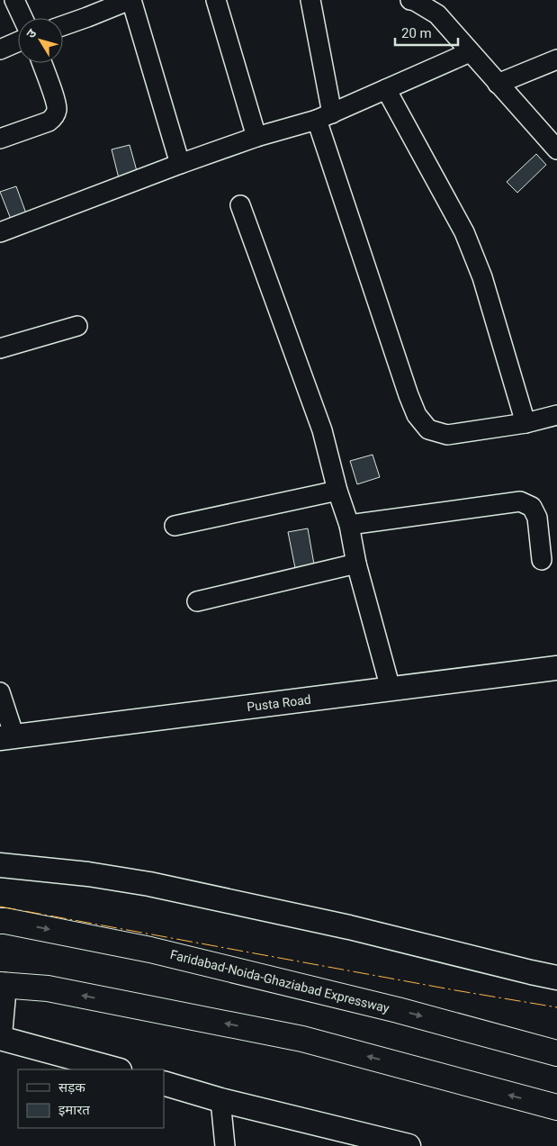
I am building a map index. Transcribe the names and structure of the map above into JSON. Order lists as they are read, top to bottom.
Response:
{
  "streets": {
    "main road": ["Faridabad-Noida-Ghaziabad Expressway"],
    "street": ["Pusta Road"]
  },
  "legend": ["सड़क", "इमारत"],
  "scale_bar": "20 m",
  "north": "top left"
}
